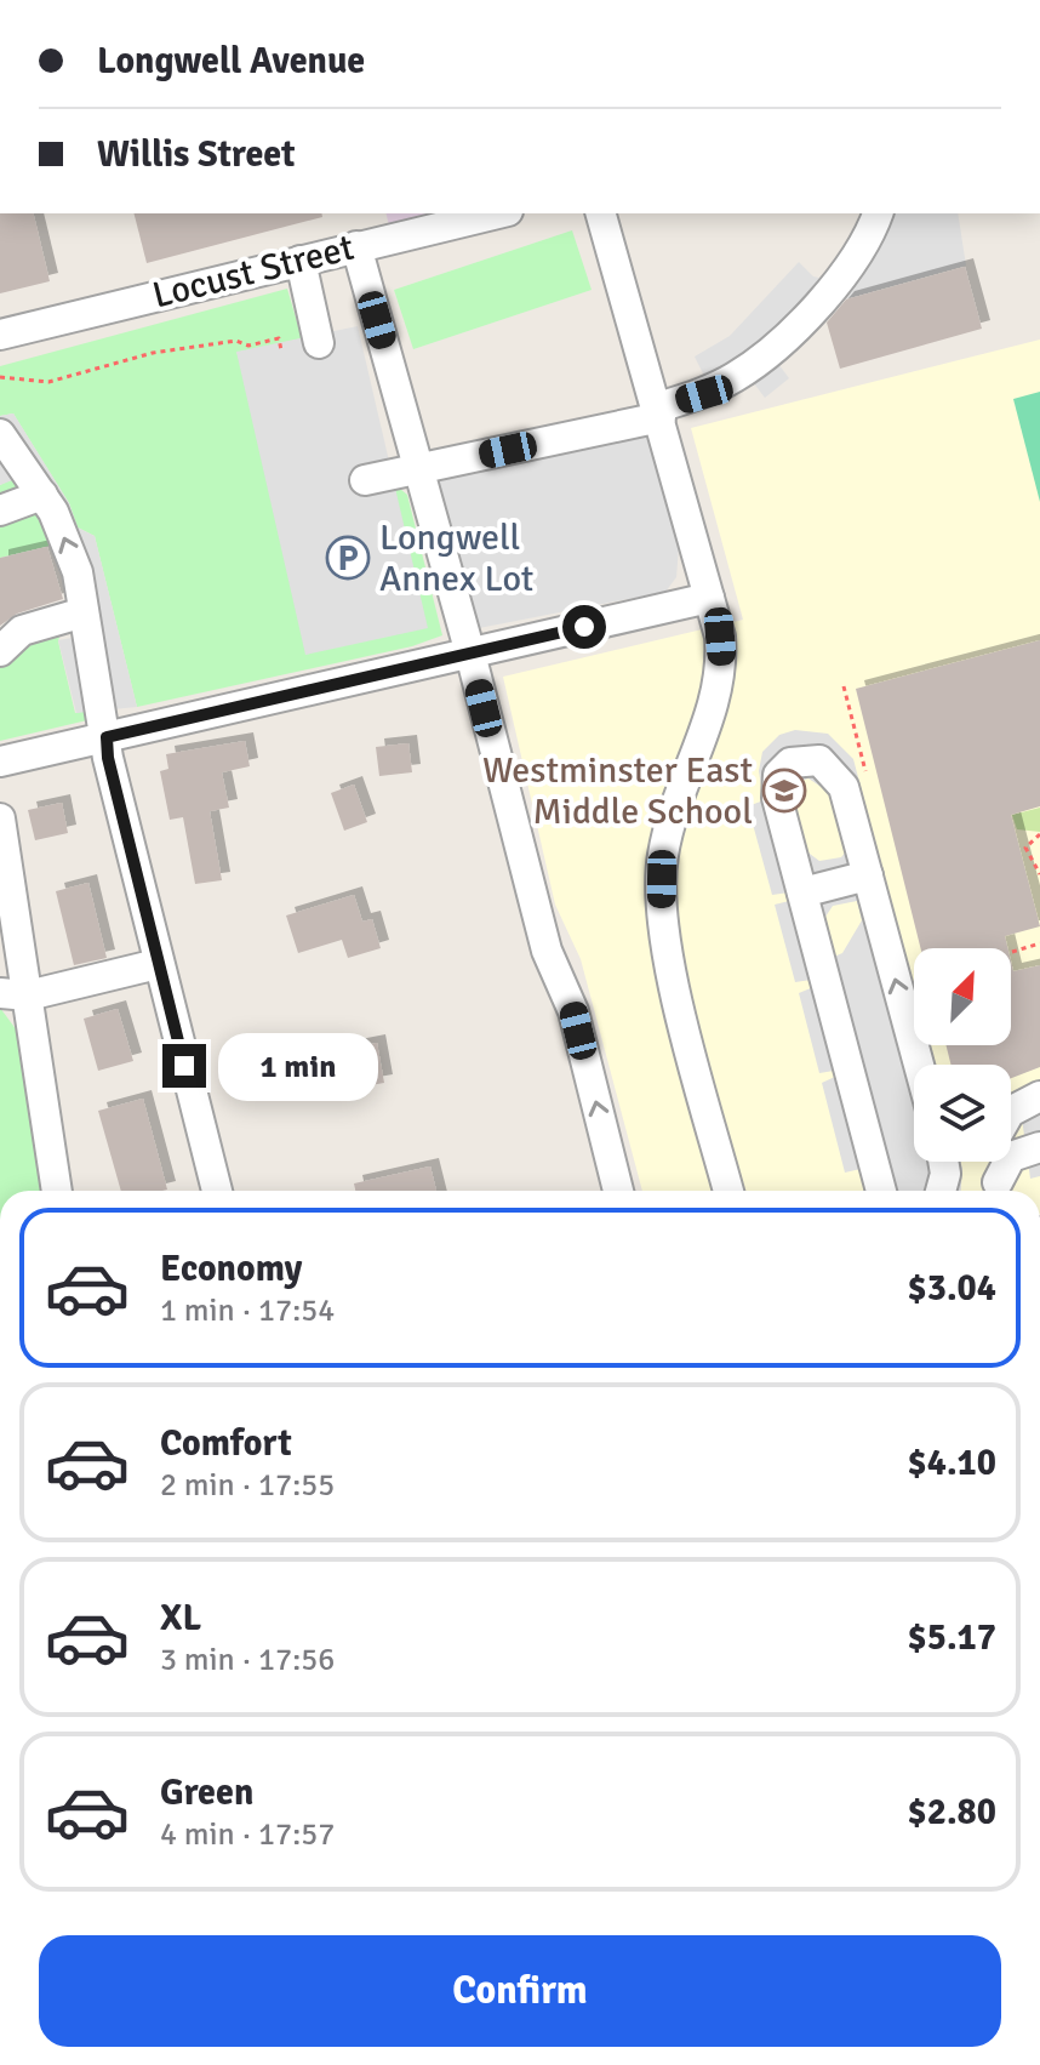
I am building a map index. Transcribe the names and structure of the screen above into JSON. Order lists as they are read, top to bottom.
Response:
{
  "streets": {
    "street": ["Locust Street"]
  },
  "places": {
    "parking": ["Longwell Annex Lot"],
    "school or university": ["Westminster East Middle School"]
  },
  "north": "top right",
  "page": {
    "banner": ["Longwell Avenue", "Willis Street"],
    "bubble": "1 min",
    "list": [
      {
        "name": "Economy",
        "note": "1 min · 17:54",
        "value": "$3.04"
      },
      {
        "name": "Comfort",
        "note": "2 min · 17:55",
        "value": "$4.10"
      },
      {
        "name": "XL",
        "note": "3 min · 17:56",
        "value": "$5.17"
      },
      {
        "name": "Green",
        "note": "4 min · 17:57",
        "value": "$2.80"
      }
    ],
    "buttons": "Confirm"
  }
}
